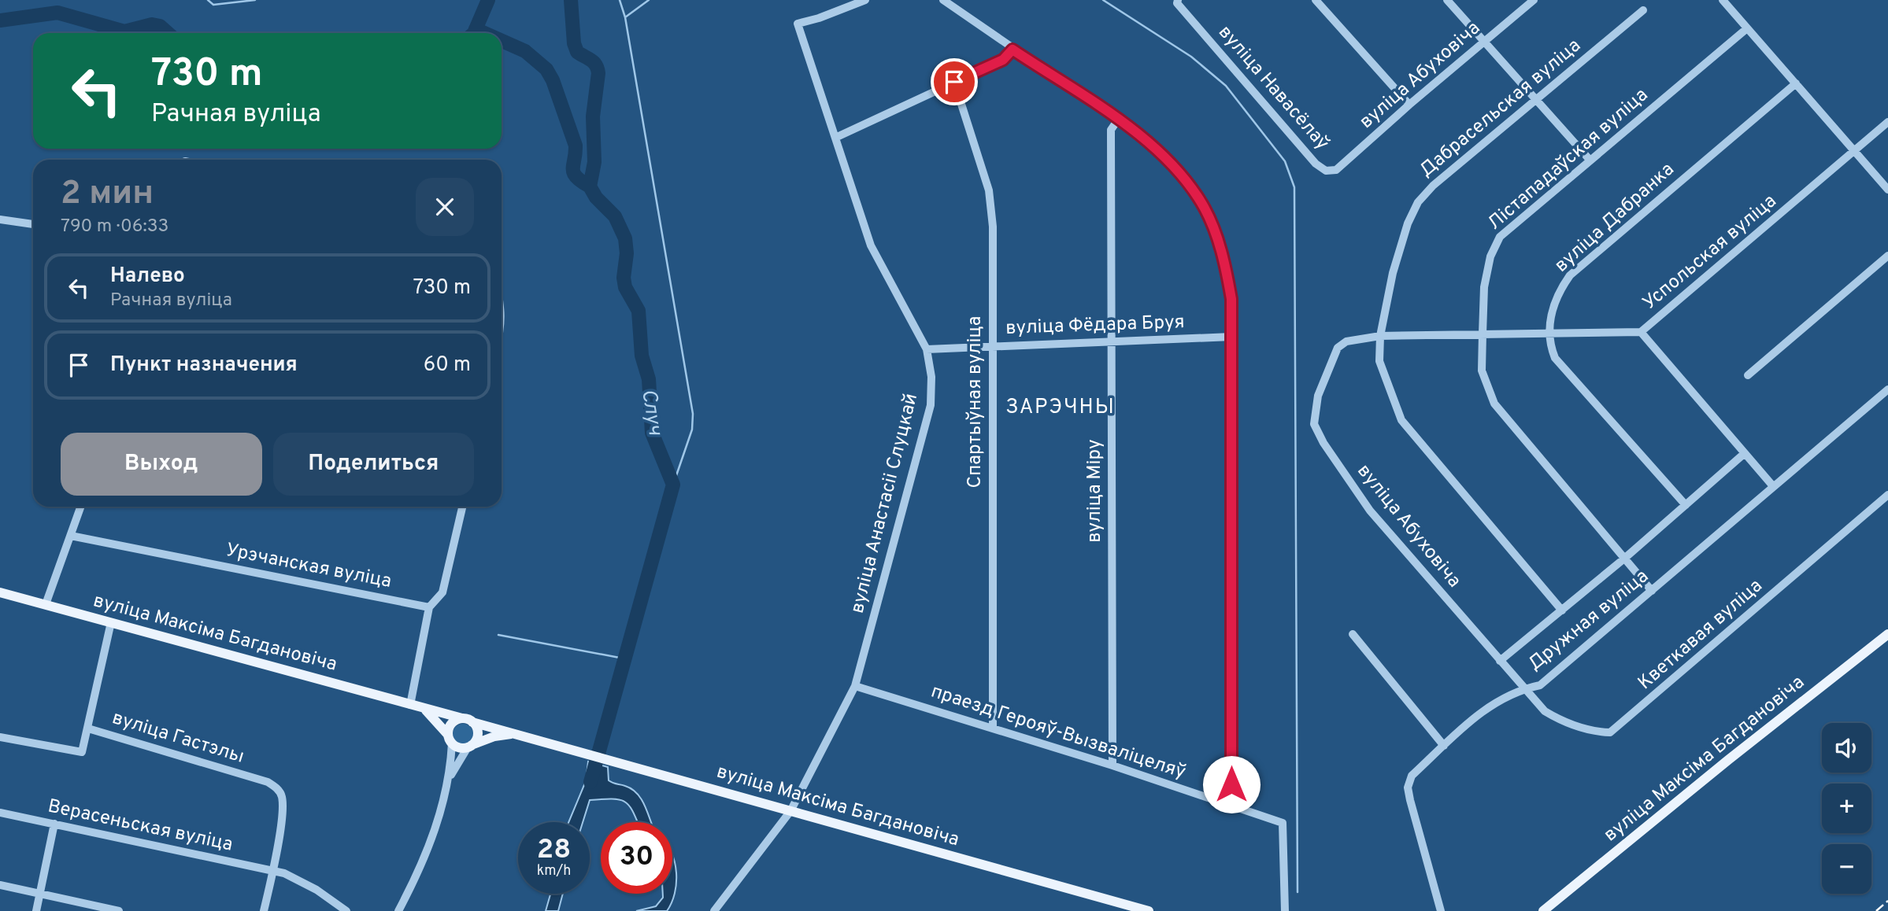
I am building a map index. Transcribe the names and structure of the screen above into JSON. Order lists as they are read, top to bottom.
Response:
{
  "streets": {
    "main road": ["вуліца Максіма Багдановіча"],
    "street": [
      "вуліца Абуховіча",
      "вуліца Навасёлаў",
      "Дабрасельская вуліца",
      "Лістападаўская вуліца",
      "вуліца Дабранка",
      "Успольская вуліца",
      "вуліца Фёдара Бруя",
      "Спартыўная вуліца",
      "вуліца Міру",
      "вуліца Анастасіі Слуцкай",
      "Урэчанская вуліца",
      "Дружная вуліца",
      "Кветкавая вуліца",
      "праезд Герояў-Вызваліцеляў",
      "вуліца Гастэлы",
      "Верасеньская вуліца"
    ]
  },
  "crossings": [
    ["вуліца Абуховіча", "вуліца Навасёлаў"],
    ["вуліца Абуховіча", "Дабрасельская вуліца"],
    ["вуліца Абуховіча", "Дружная вуліца"],
    ["вуліца Абуховіча", "Кветкавая вуліца"],
    ["Лістападаўская вуліца", "Дружная вуліца"],
    ["Успольская вуліца", "Дружная вуліца"],
    ["вуліца Фёдара Бруя", "Спартыўная вуліца"],
    ["вуліца Фёдара Бруя", "вуліца Міру"],
    ["вуліца Фёдара Бруя", "вуліца Анастасіі Слуцкай"],
    ["Спартыўная вуліца", "праезд Герояў-Вызваліцеляў"],
    ["вуліца Міру", "праезд Герояў-Вызваліцеляў"],
    ["вуліца Анастасіі Слуцкай", "вуліца Максіма Багдановіча"],
    ["вуліца Анастасіі Слуцкай", "праезд Герояў-Вызваліцеляў"],
    ["Дружная вуліца", "Кветкавая вуліца"],
    ["вуліца Гастэлы", "Верасеньская вуліца"]
  ],
  "districts": ["ЗАРЭЧНЫ"],
  "water": ["Случ"],
  "page": {
    "turn": ["730 m", "Рачная вуліца"],
    "heading": ["2 мин", "790 m · 06:33"],
    "list": [
      {
        "name": "Налево",
        "note": "Рачная вуліца",
        "value": "730 m"
      },
      {
        "name": "Пункт назначения",
        "value": "60 m"
      }
    ],
    "buttons": ["Выход", "Поделиться"],
    "map_buttons": ["+", "−"],
    "speed": "28 km/h",
    "limit": "30"
  }
}
